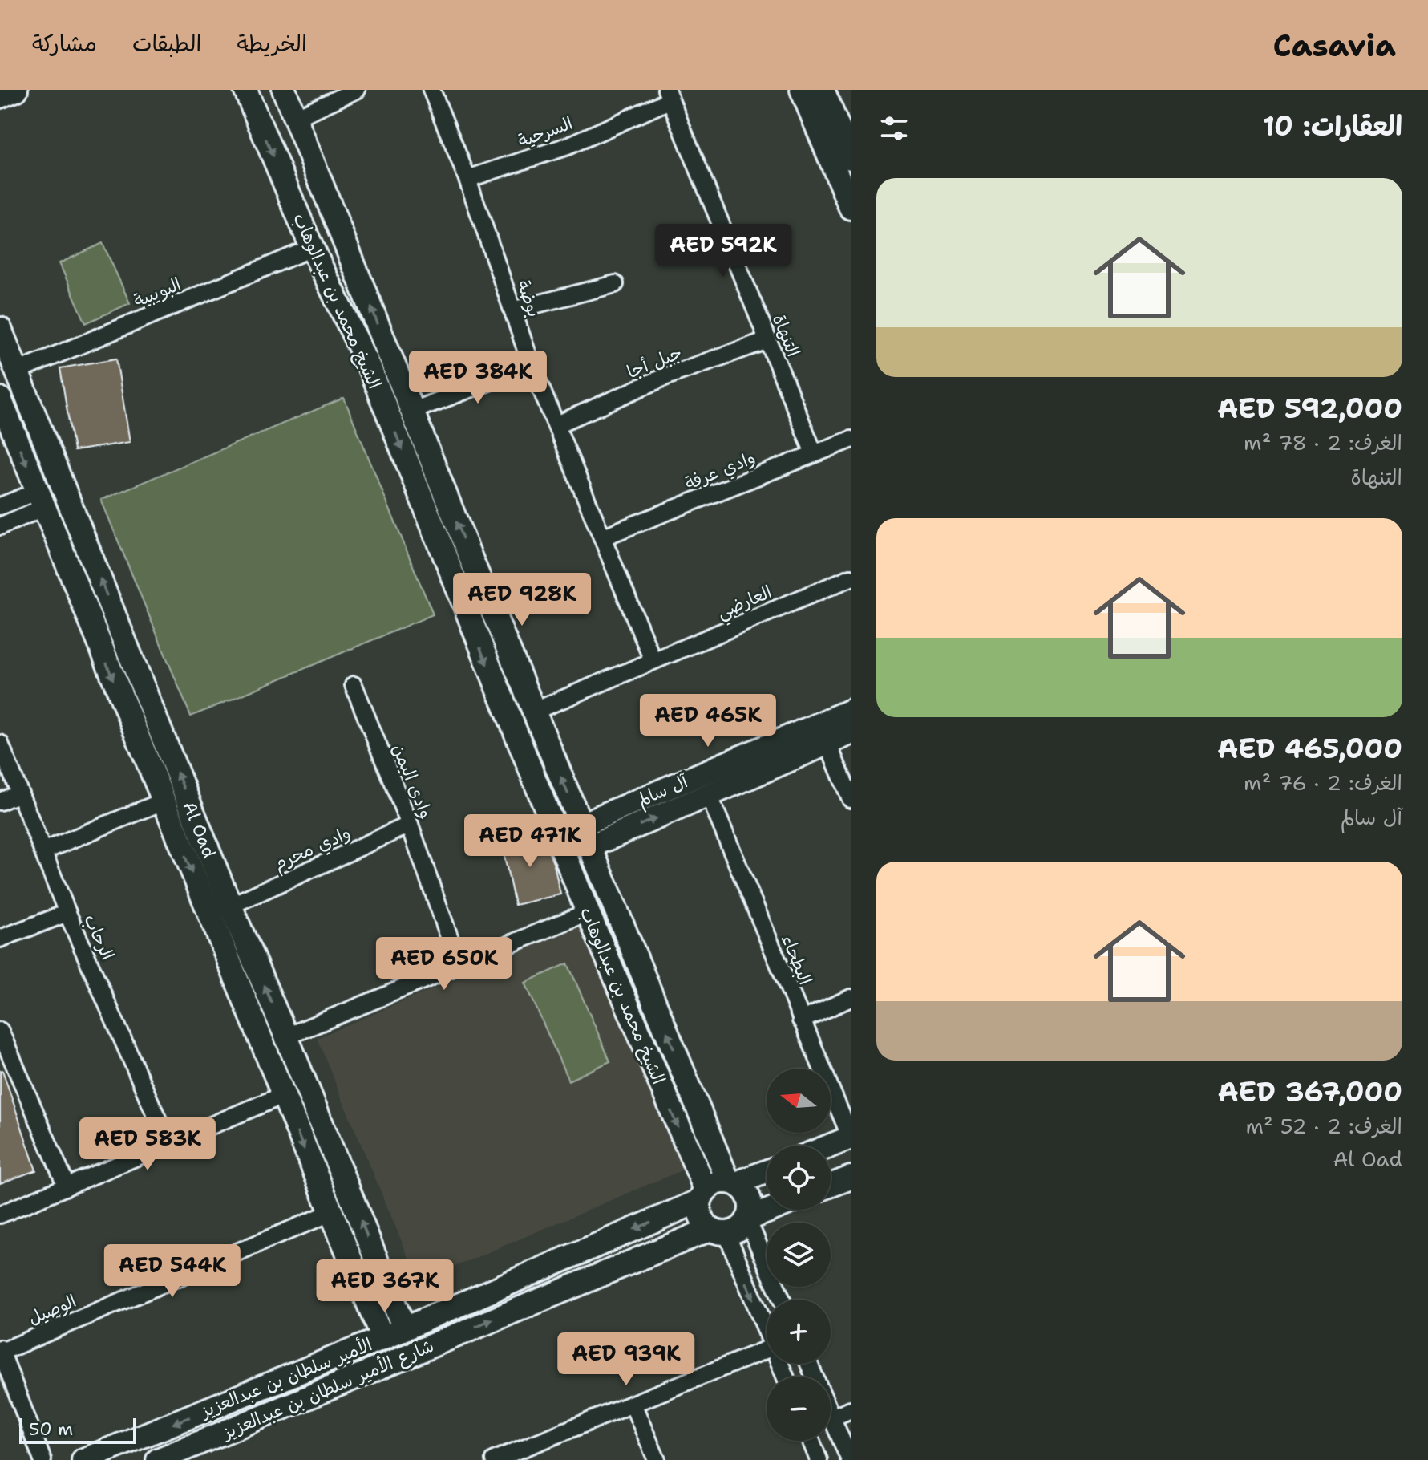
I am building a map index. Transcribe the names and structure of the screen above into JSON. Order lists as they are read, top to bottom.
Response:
{
  "streets": {
    "street": [
      "السرحية",
      "البويبية",
      "بوضة",
      "الشيخ محمد بن عبدالوهاب",
      "التنهاة",
      "جبل أجا",
      "وادي عرفة",
      "العارضي",
      "وادى اليمن",
      "آل سالم",
      "Al Oad",
      "وادي محرم",
      "الرحاب",
      "البطحاء",
      "الوصيل",
      "الأمير سلطان بن عبدالعزيز",
      "شارع الأمير سلطان بن عبدالعزيز"
    ]
  },
  "crossings": [
    ["السرحية", "بوضة"],
    ["السرحية", "التنهاة"],
    ["البويبية", "الشيخ محمد بن عبدالوهاب"],
    ["البويبية", "Al Oad"],
    ["بوضة", "جبل أجا"],
    ["بوضة", "وادي عرفة"],
    ["بوضة", "العارضي"],
    ["الشيخ محمد بن عبدالوهاب", "العارضي"],
    ["الشيخ محمد بن عبدالوهاب", "آل سالم"],
    ["الشيخ محمد بن عبدالوهاب", "الأمير سلطان بن عبدالعزيز"],
    ["الشيخ محمد بن عبدالوهاب", "شارع الأمير سلطان بن عبدالعزيز"],
    ["التنهاة", "جبل أجا"],
    ["التنهاة", "وادي عرفة"],
    ["وادى اليمن", "وادي محرم"],
    ["آل سالم", "البطحاء"],
    ["Al Oad", "وادي محرم"],
    ["Al Oad", "الوصيل"],
    ["Al Oad", "الأمير سلطان بن عبدالعزيز"],
    ["الأمير سلطان بن عبدالعزيز", "شارع الأمير سلطان بن عبدالعزيز"]
  ],
  "scale_bar": "50 m",
  "north": "left",
  "page": {
    "header": "Casavia",
    "nav": ["الخريطة", "الطبقات", "مشاركة"],
    "heading": "العقارات: 10",
    "list": [
      {
        "name": "AED 592,000",
        "note": "الغرف: 2 · 78 m² · التنهاة"
      },
      {
        "name": "AED 465,000",
        "note": "الغرف: 2 · 76 m² · آل سالم"
      },
      {
        "name": "AED 367,000",
        "note": "الغرف: 2 · 52 m² · Al Oad"
      }
    ],
    "price": [
      "AED 592K",
      "AED 384K",
      "AED 928K",
      "AED 465K",
      "AED 471K",
      "AED 650K",
      "AED 583K",
      "AED 544K",
      "AED 367K",
      "AED 939K"
    ],
    "map_buttons": ["+", "−"],
    "scale": "50 m"
  }
}
